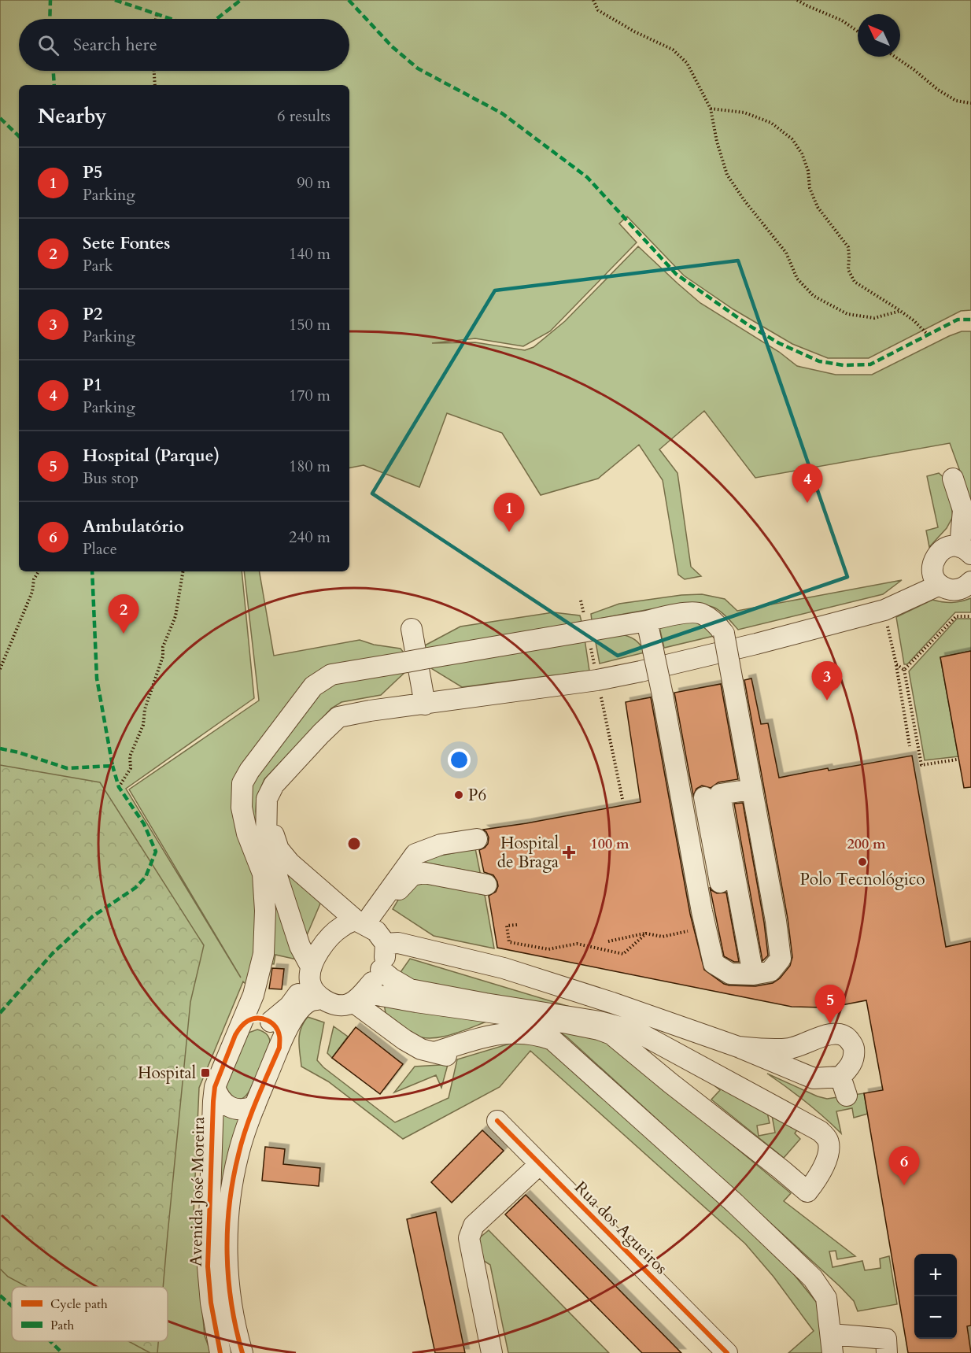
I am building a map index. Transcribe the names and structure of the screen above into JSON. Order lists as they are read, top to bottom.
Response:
{
  "streets": {
    "street": ["Avenida José Moreira", "Rua dos Agueiros"]
  },
  "places": {
    "other": ["P6", "Polo Tecnológico"],
    "health": ["Hospital de Braga"],
    "transit": ["Hospital"]
  },
  "legend": ["Cycle path", "Path"],
  "north": "top left",
  "page": {
    "search": "Search here",
    "heading": ["Nearby", "6 results"],
    "list": [
      {
        "mark": "1",
        "name": "P5",
        "note": "Parking",
        "value": "90 m"
      },
      {
        "mark": "2",
        "name": "Sete Fontes",
        "note": "Park",
        "value": "140 m"
      },
      {
        "mark": "3",
        "name": "P2",
        "note": "Parking",
        "value": "150 m"
      },
      {
        "mark": "4",
        "name": "P1",
        "note": "Parking",
        "value": "170 m"
      },
      {
        "mark": "5",
        "name": "Hospital (Parque)",
        "note": "Bus stop",
        "value": "180 m"
      },
      {
        "mark": "6",
        "name": "Ambulatório",
        "note": "Place",
        "value": "240 m"
      }
    ],
    "pins": [
      "4",
      "1",
      "2",
      "3",
      "5",
      "6"
    ],
    "map_buttons": ["+", "−"]
  },
  "rings": ["100 m", "200 m"]
}
